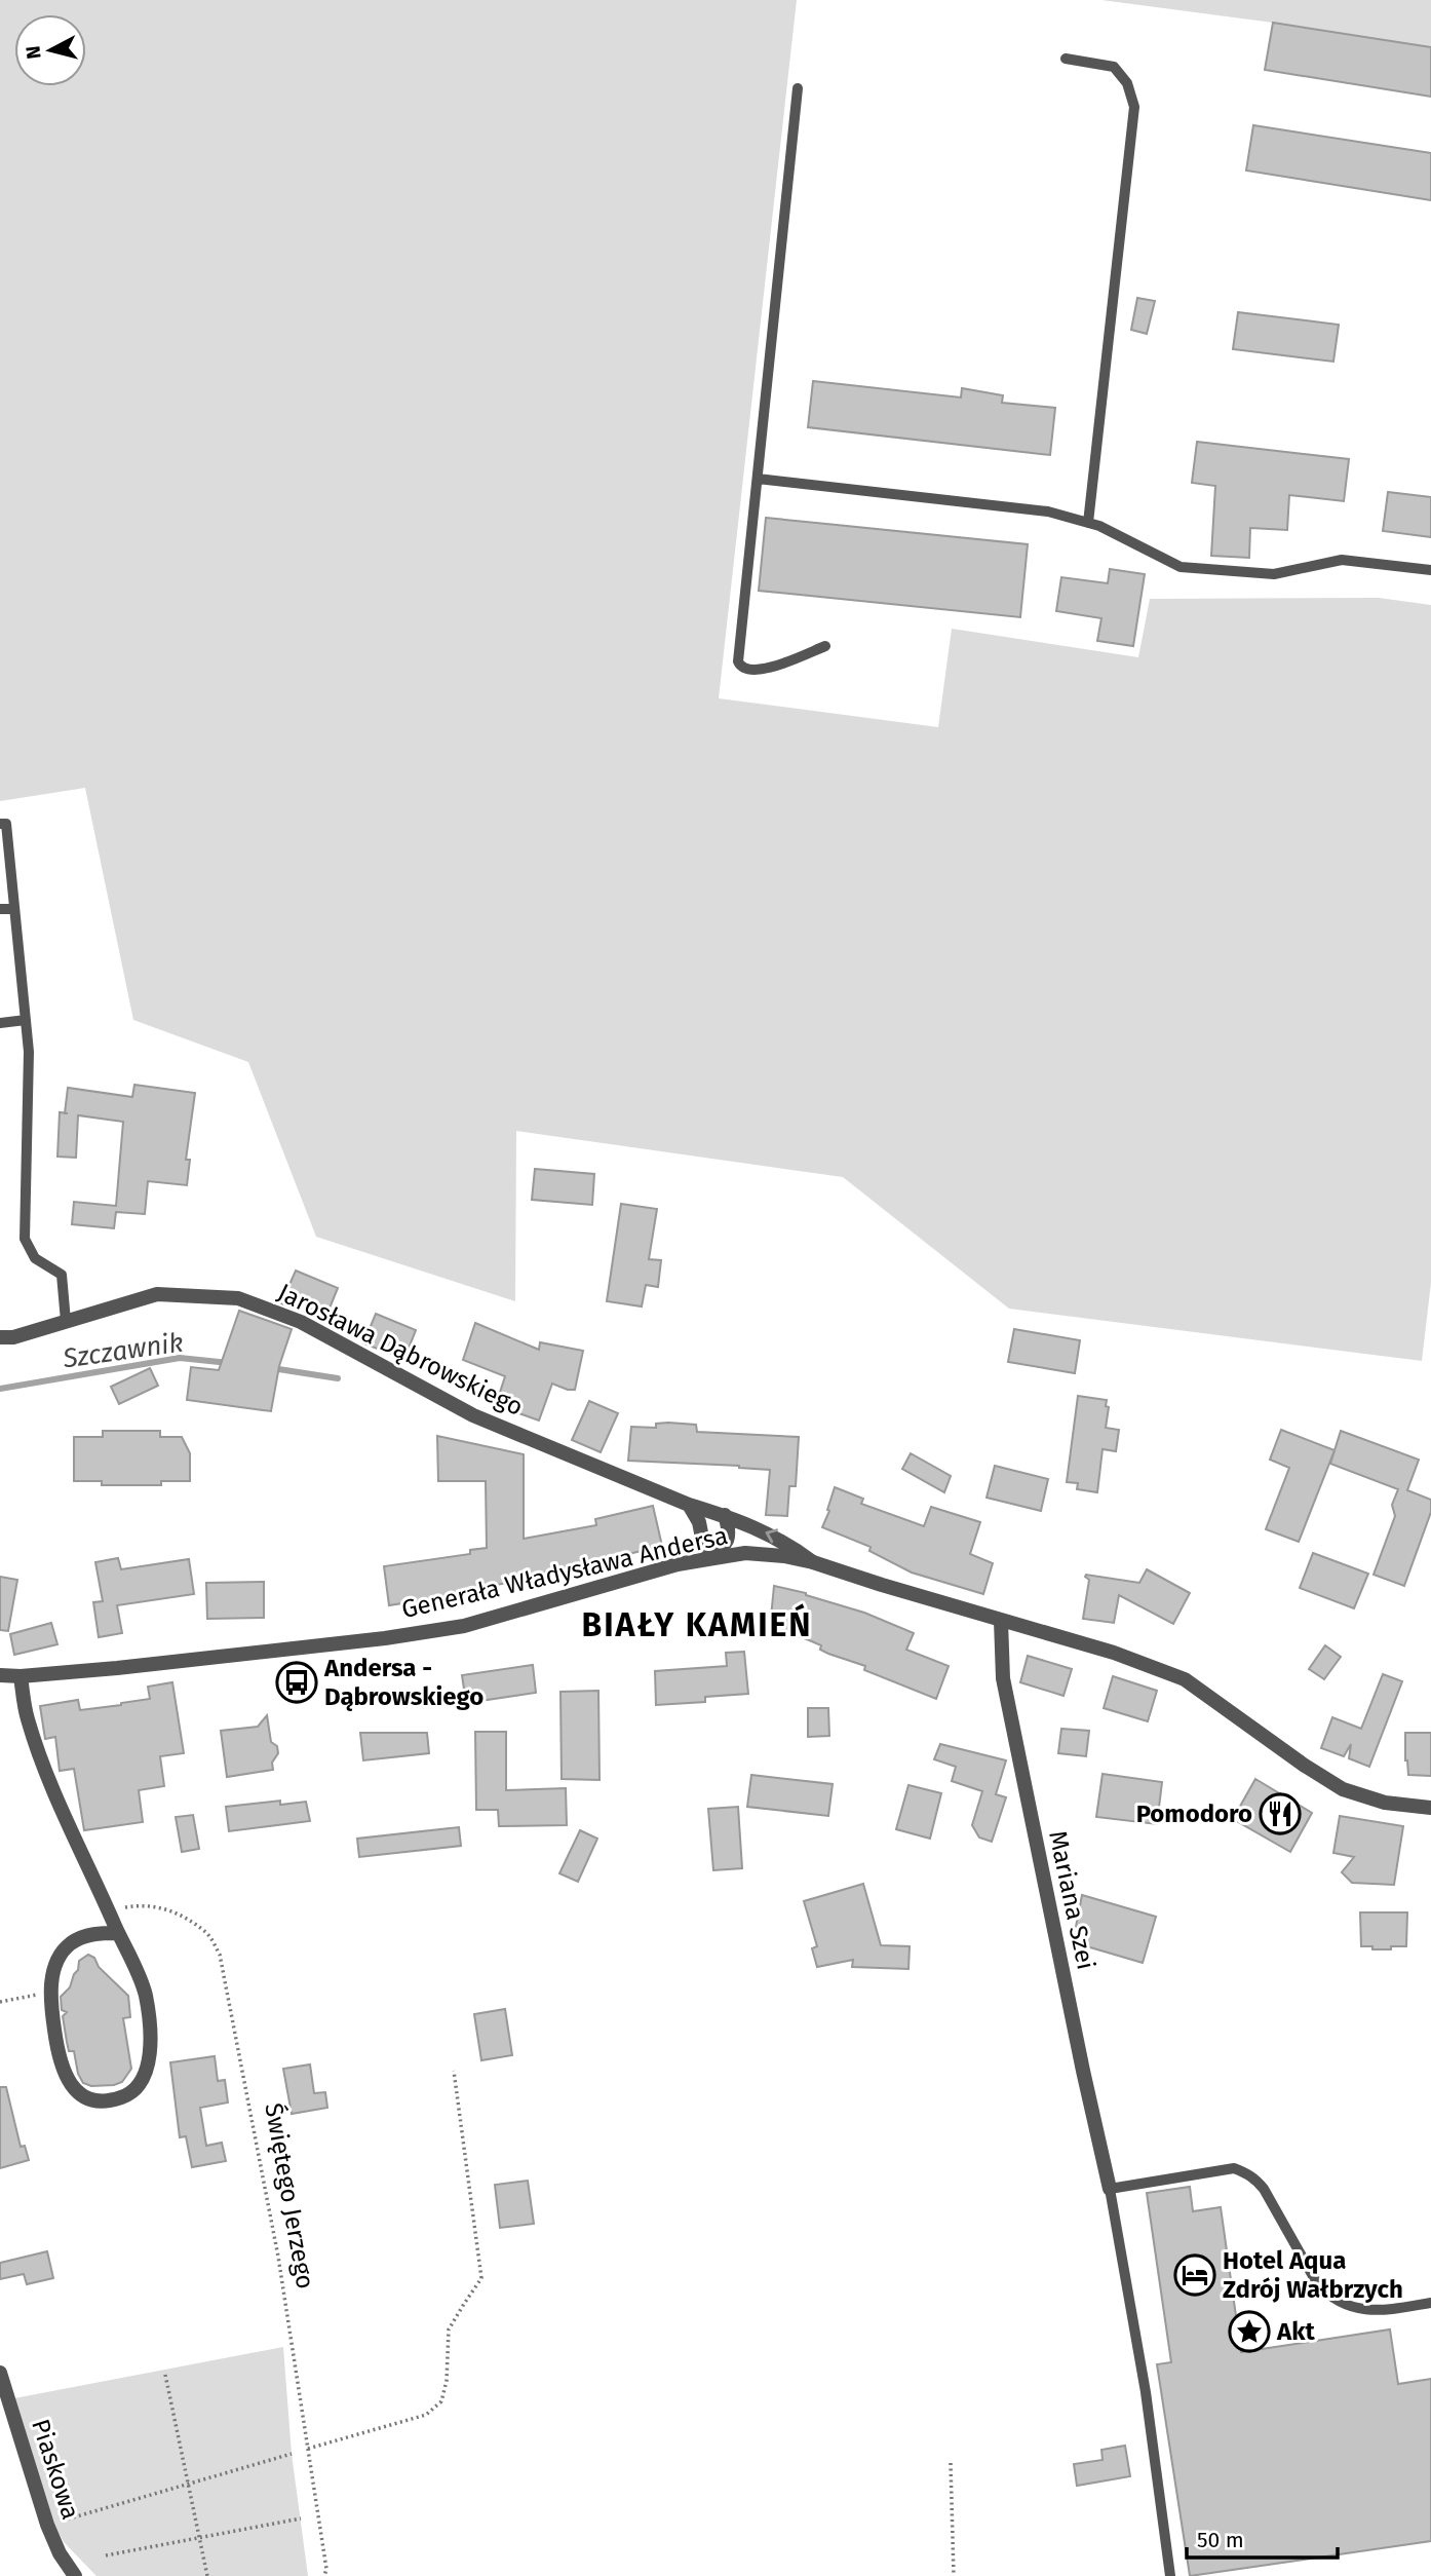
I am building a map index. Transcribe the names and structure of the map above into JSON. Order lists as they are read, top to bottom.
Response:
{
  "streets": {
    "street": [
      "Jarosława Dąbrowskiego",
      "Generała Władysława Andersa",
      "Mariana Szei",
      "Piaskowa"
    ],
    "path": ["Świętego Jerzego"]
  },
  "crossings": [
    ["Jarosława Dąbrowskiego", "Generała Władysława Andersa"],
    ["Generała Władysława Andersa", "Mariana Szei"]
  ],
  "districts": ["BIAŁY KAMIEŃ"],
  "water": ["Szczawnik"],
  "places": {
    "bus stop": ["Andersa - Dąbrowskiego"],
    "restaurant": ["Pomodoro"],
    "hotel": ["Hotel Aqua Zdrój Wałbrzych"],
    "place": ["Akt"]
  },
  "scale_bar": "50 m",
  "north": "left"
}
